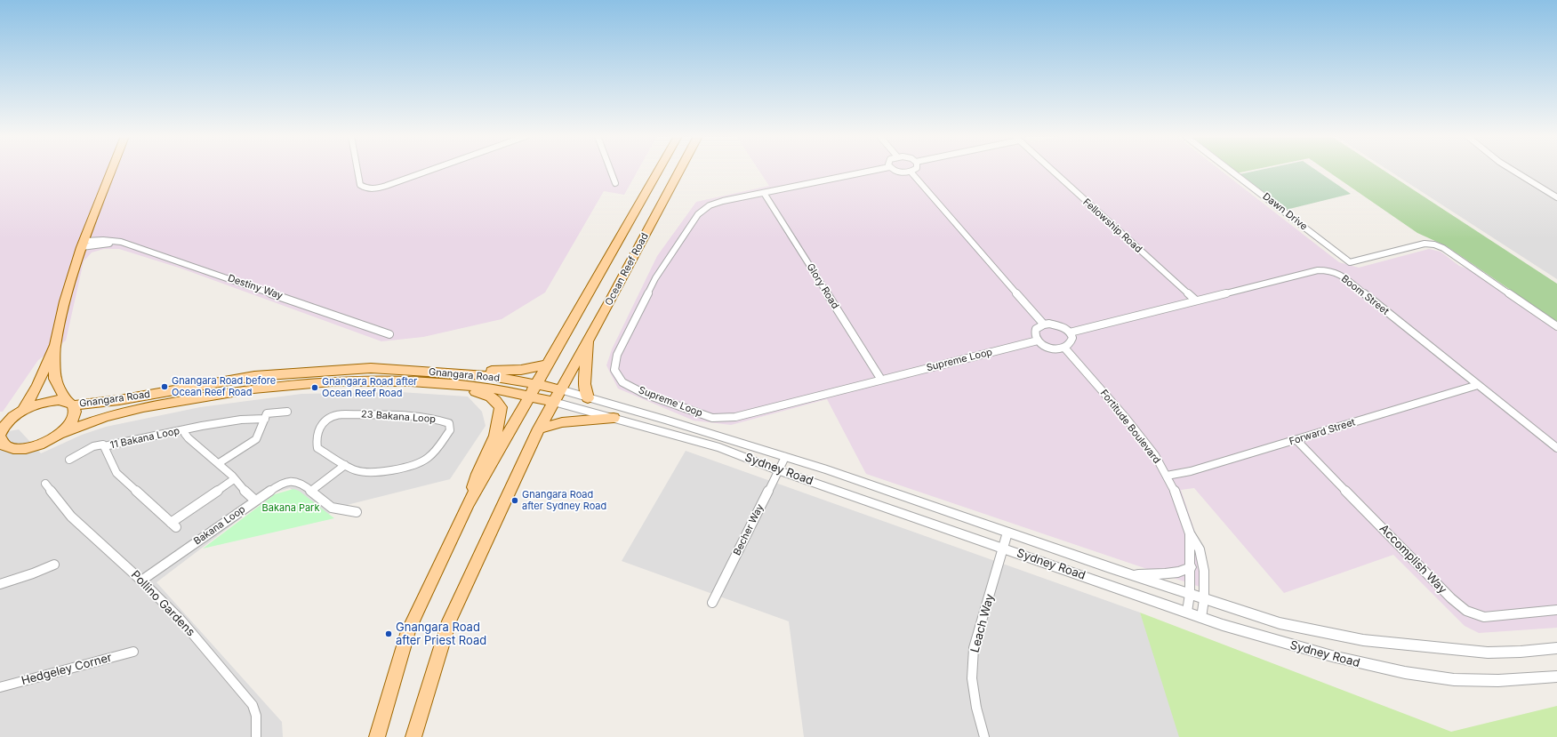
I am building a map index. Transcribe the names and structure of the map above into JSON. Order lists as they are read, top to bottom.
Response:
{
  "streets": {
    "main road": ["Ocean Reef Road", "Gnangara Road"],
    "street": [
      "Dawn Drive",
      "Fellowship Road",
      "Glory Road",
      "Destiny Way",
      "Boom Street",
      "Supreme Loop",
      "23 Bakana Loop",
      "Fortitude Boulevard",
      "Forward Street",
      "11 Bakana Loop",
      "Sydney Road",
      "Bakana Loop",
      "Becher Way",
      "Accomplish Way",
      "Pollino Gardens",
      "Leach Way",
      "Hedgeley Corner"
    ]
  },
  "crossings": [
    ["Fellowship Road", "Boom Street"],
    ["Ocean Reef Road", "Gnangara Road"],
    ["Ocean Reef Road", "Sydney Road"],
    ["Glory Road", "Supreme Loop"],
    ["Destiny Way", "Gnangara Road"],
    ["Boom Street", "Supreme Loop"],
    ["Boom Street", "Fortitude Boulevard"],
    ["Boom Street", "Forward Street"],
    ["Supreme Loop", "Fortitude Boulevard"],
    ["Gnangara Road", "Sydney Road"],
    ["Fortitude Boulevard", "Forward Street"],
    ["Fortitude Boulevard", "Sydney Road"],
    ["Forward Street", "Accomplish Way"],
    ["11 Bakana Loop", "Bakana Loop"],
    ["Sydney Road", "Becher Way"],
    ["Sydney Road", "Leach Way"],
    ["Bakana Loop", "Pollino Gardens"]
  ],
  "parks": ["Bakana Park"],
  "places": [
    "Gnangara Road before Ocean Reef Road",
    "Gnangara Road after Ocean Reef Road",
    "Gnangara Road after Sydney Road",
    "Gnangara Road after Priest Road"
  ]
}
